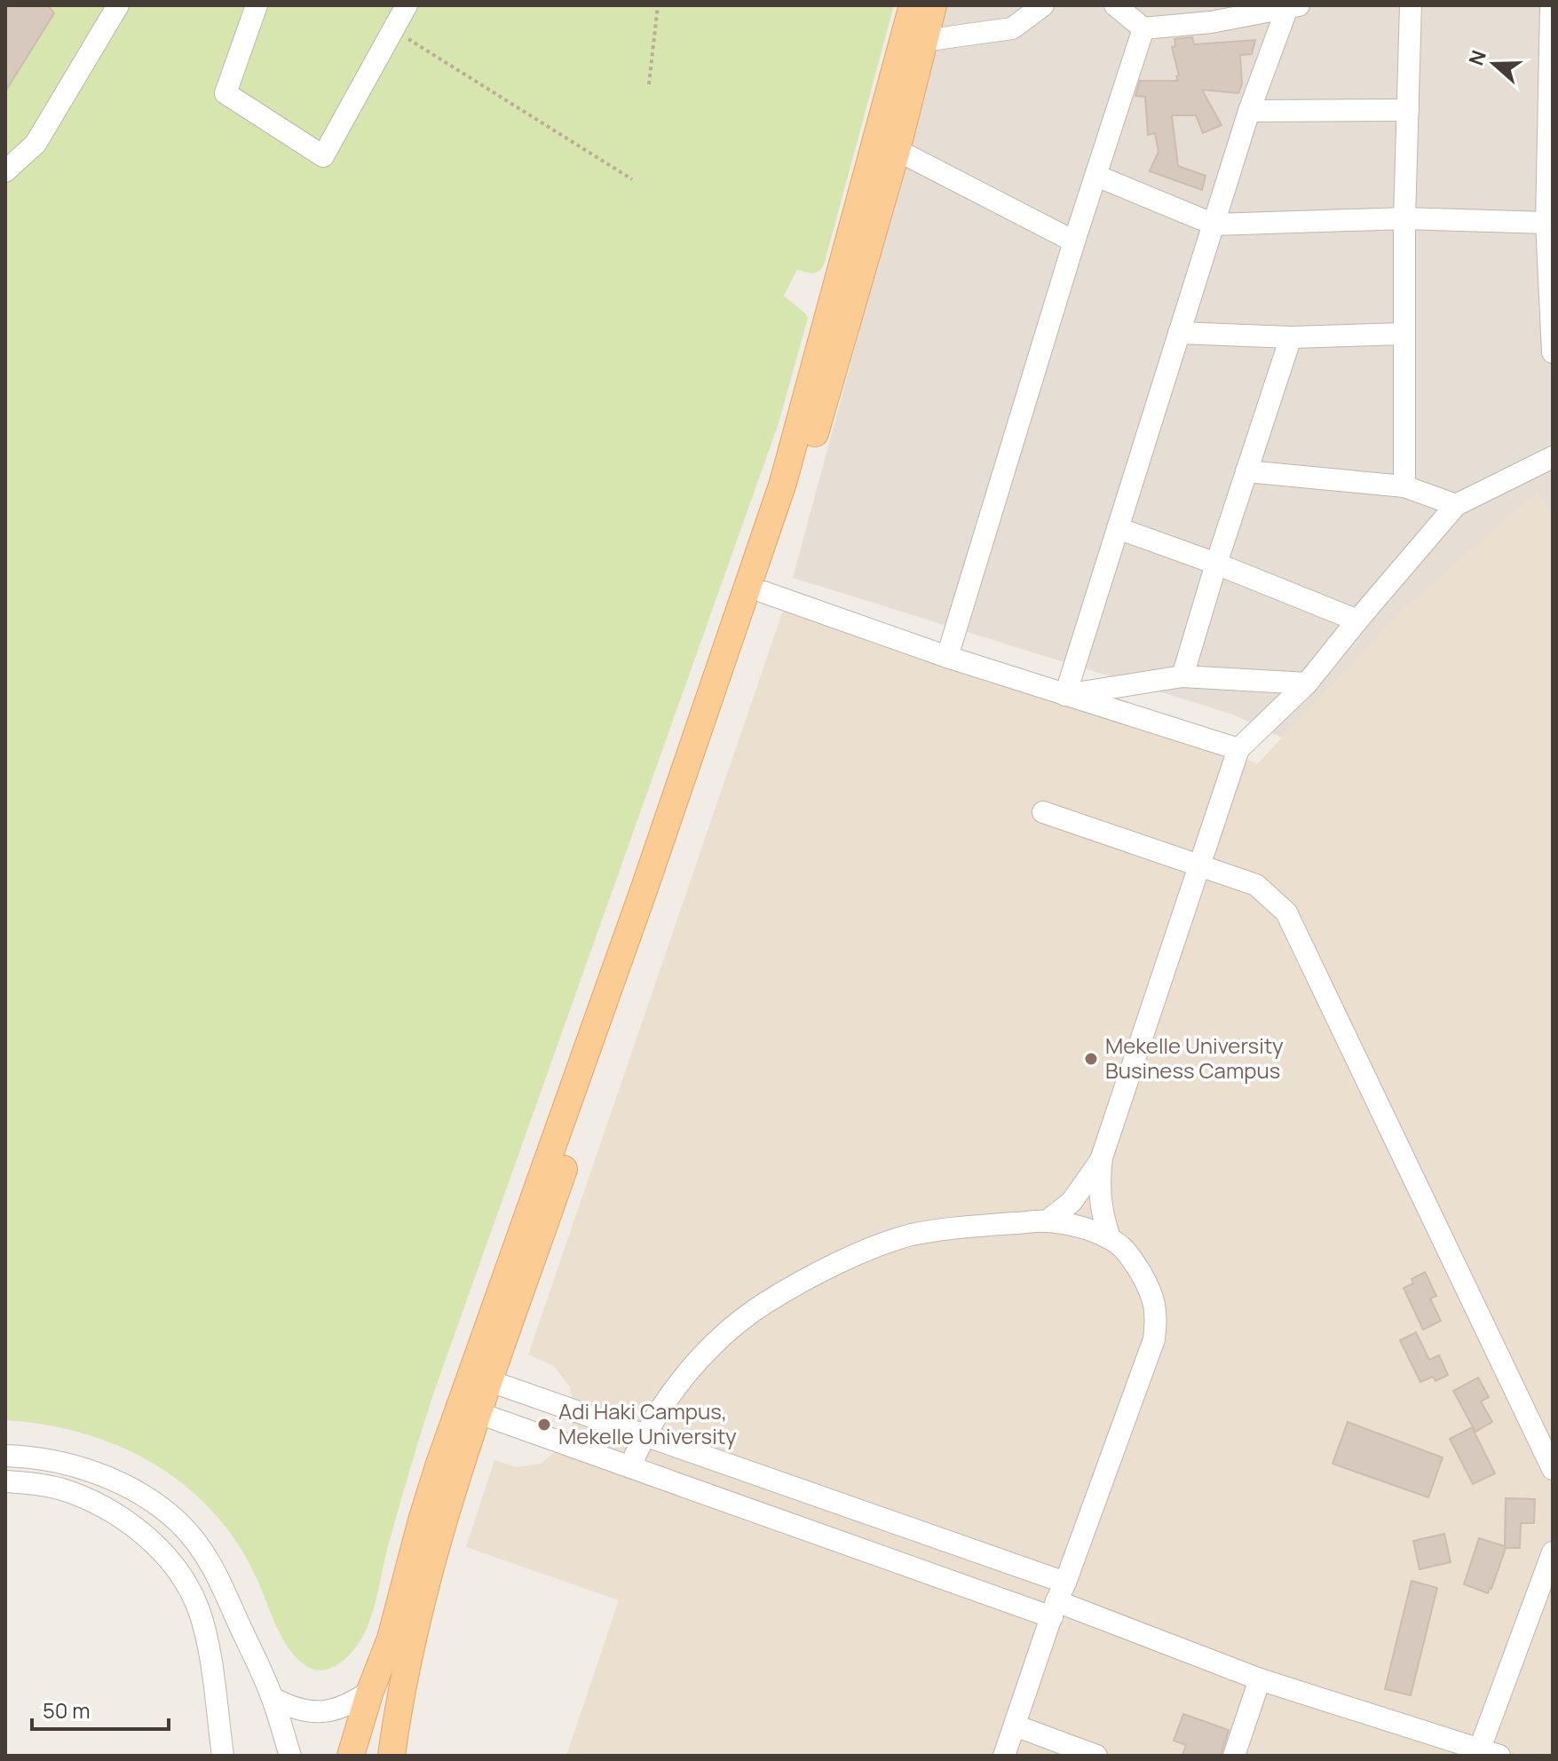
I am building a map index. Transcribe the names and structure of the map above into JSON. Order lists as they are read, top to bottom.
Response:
{
  "places": ["Mekelle University Business Campus", "Adi Haki Campus, Mekelle University"],
  "scale_bar": "50 m",
  "north": "left"
}
